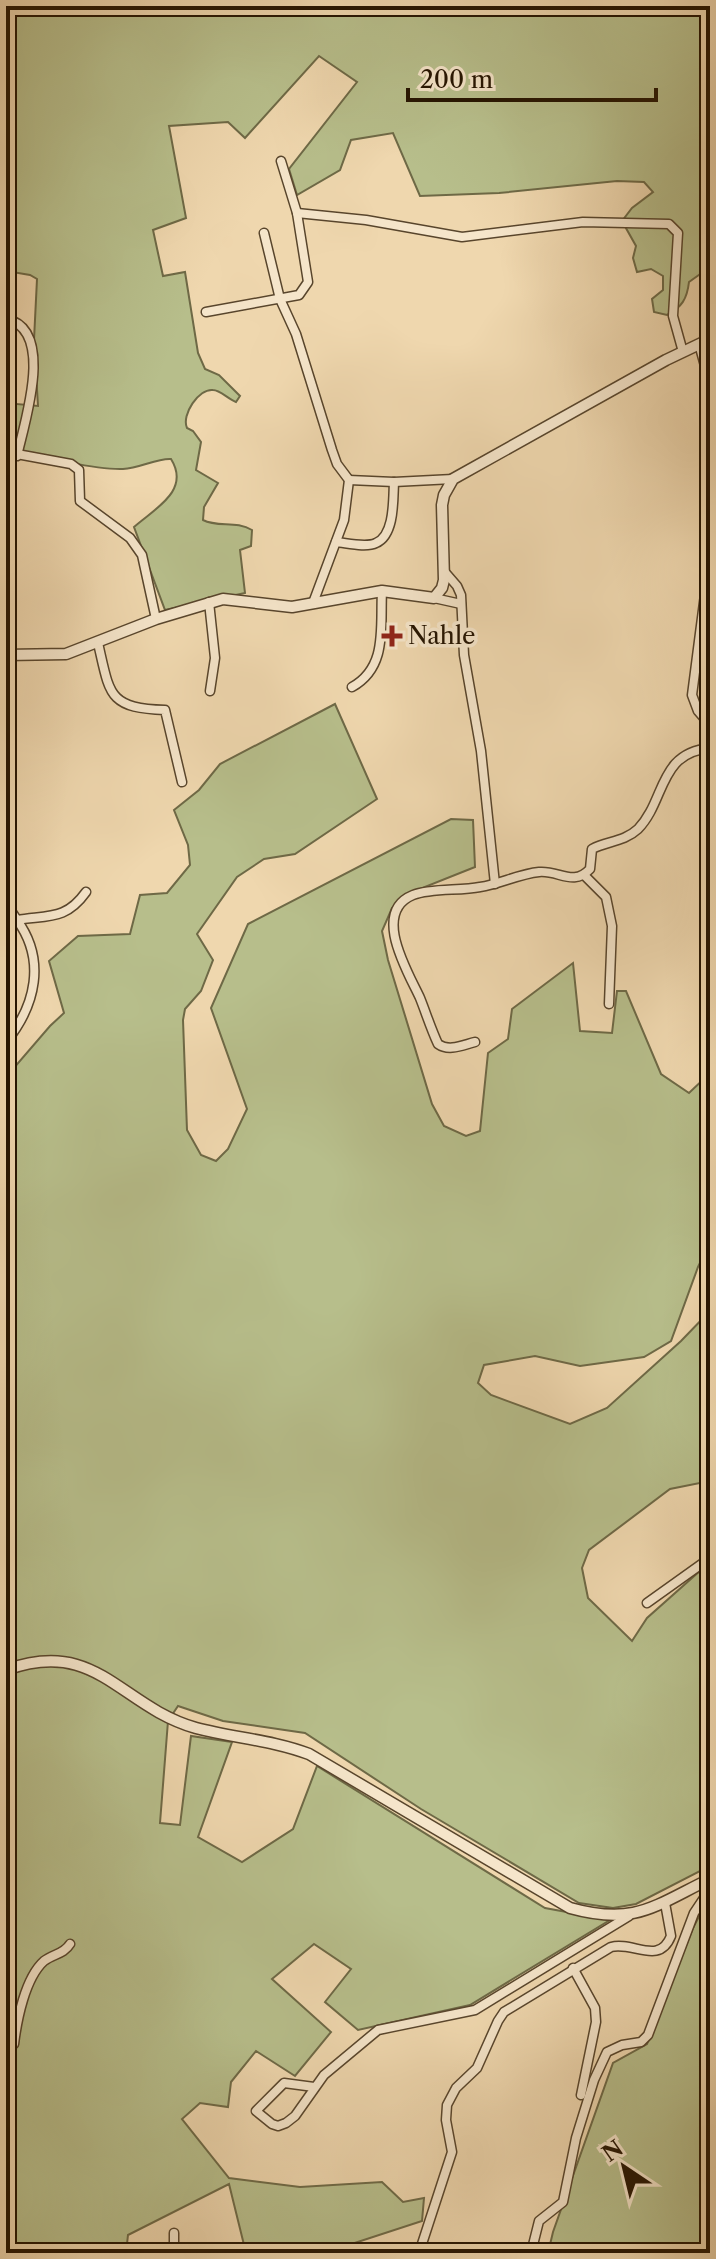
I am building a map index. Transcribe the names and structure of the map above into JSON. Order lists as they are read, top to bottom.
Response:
{
  "places": {
    "health": ["Nahle"]
  },
  "scale_bar": "200 m",
  "north": "top left"
}
